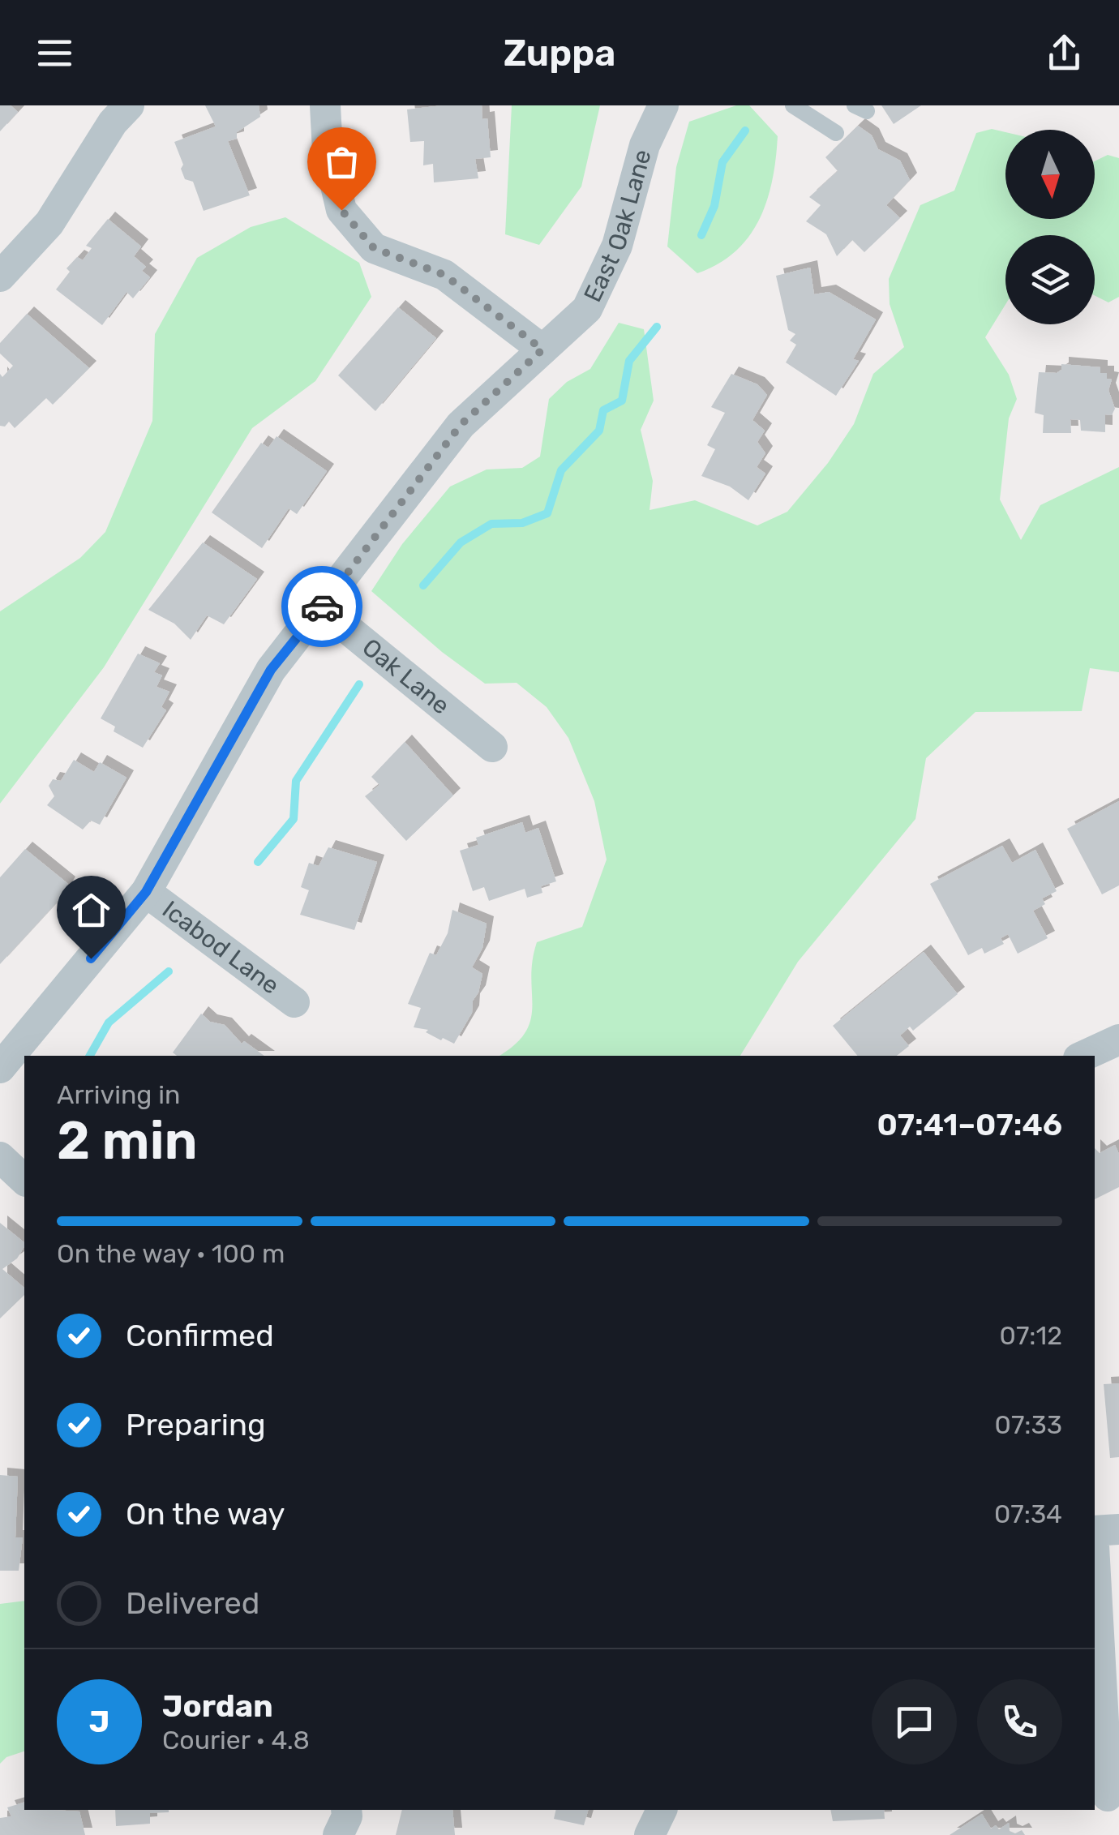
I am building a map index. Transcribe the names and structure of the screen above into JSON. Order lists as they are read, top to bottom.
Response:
{
  "streets": {
    "street": ["East Oak Lane", "Oak Lane", "Icabod Lane"]
  },
  "crossings": [
    ["East Oak Lane", "Oak Lane"],
    ["East Oak Lane", "Icabod Lane"]
  ],
  "north": "bottom",
  "page": {
    "header": "Zuppa",
    "heading": ["2 min", "Arriving in", "07:41–07:46"],
    "panel": ["Jordan", "Courier · 4.8"],
    "bar": "On the way · 100 m",
    "list": [
      ["Confirmed", "07:12"],
      ["Preparing", "07:33"],
      ["On the way", "07:34"],
      "Delivered"
    ],
    "round": "J"
  }
}
